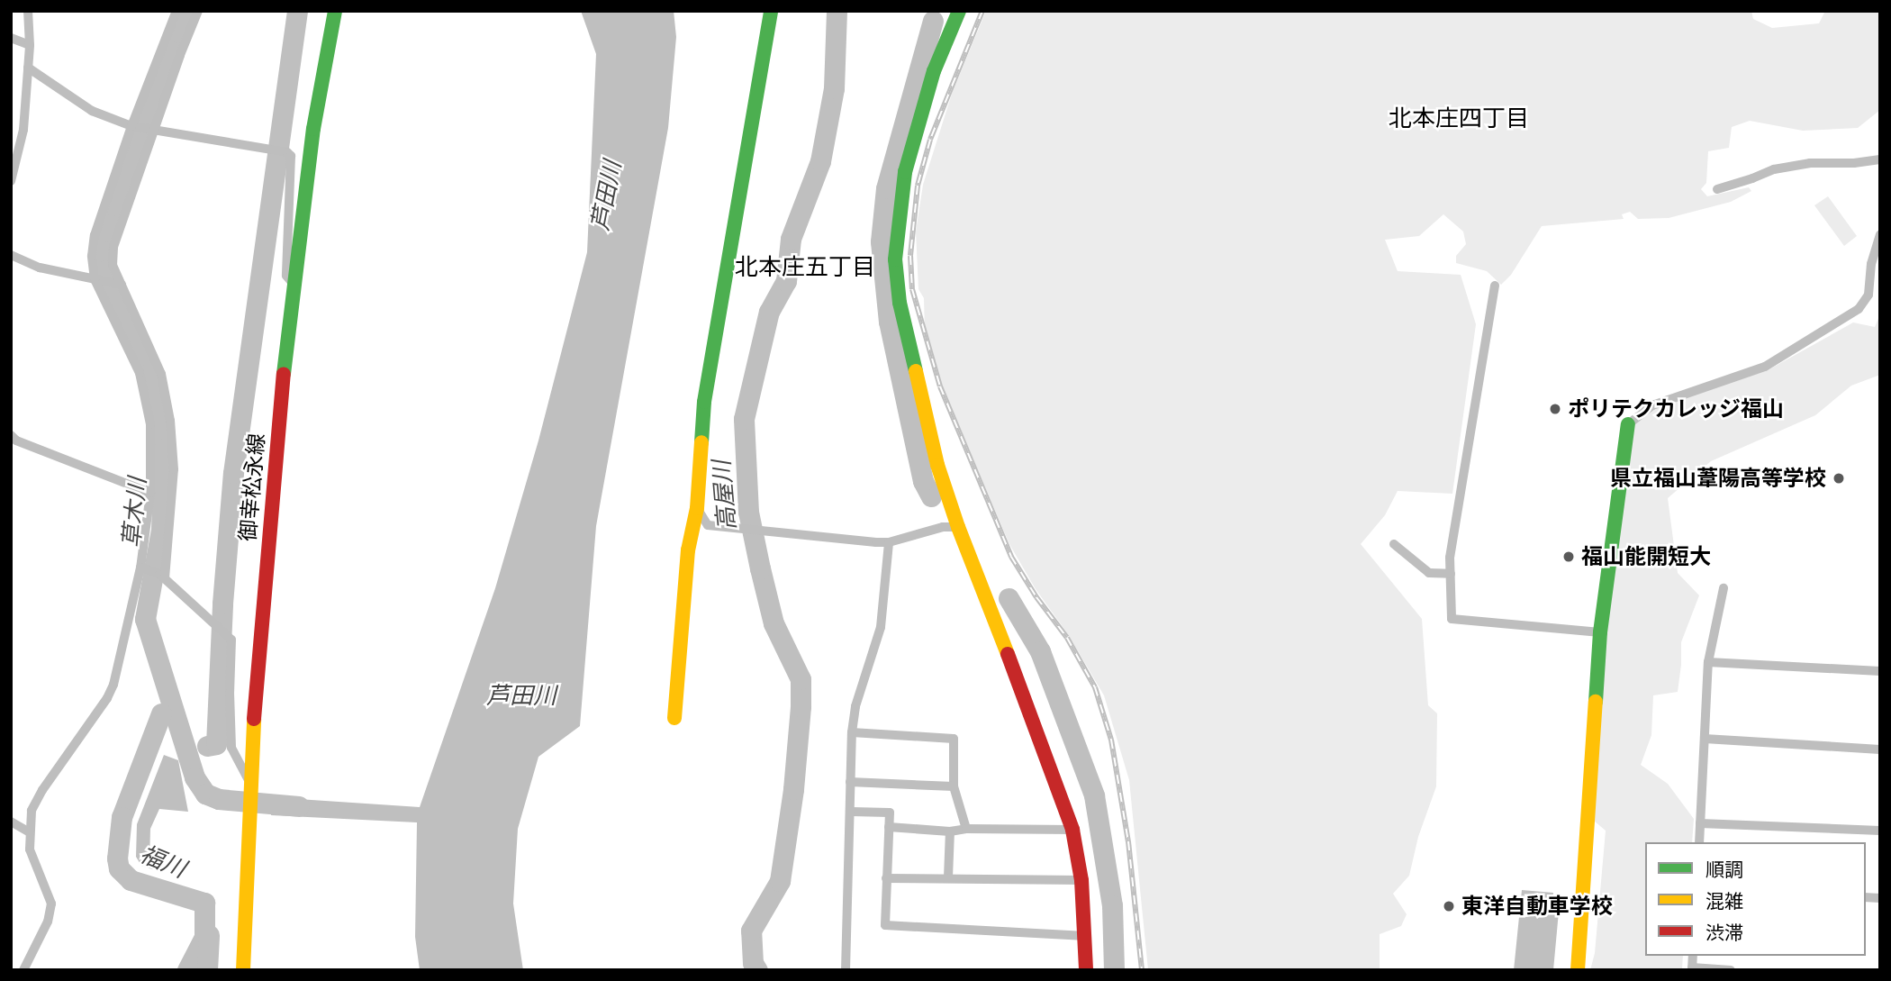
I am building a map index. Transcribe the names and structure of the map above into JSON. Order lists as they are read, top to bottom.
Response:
{
  "streets": {
    "street": ["御幸松永線"]
  },
  "districts": ["北本庄四丁目", "北本庄五丁目"],
  "water": [
    "芦田川",
    "高屋川",
    "草木川",
    "福川"
  ],
  "places": [
    "ポリテクカレッジ福山",
    "県立福山葦陽高等学校",
    "福山能開短大",
    "東洋自動車学校"
  ],
  "legend": ["順調", "混雑", "渋滞"]
}
